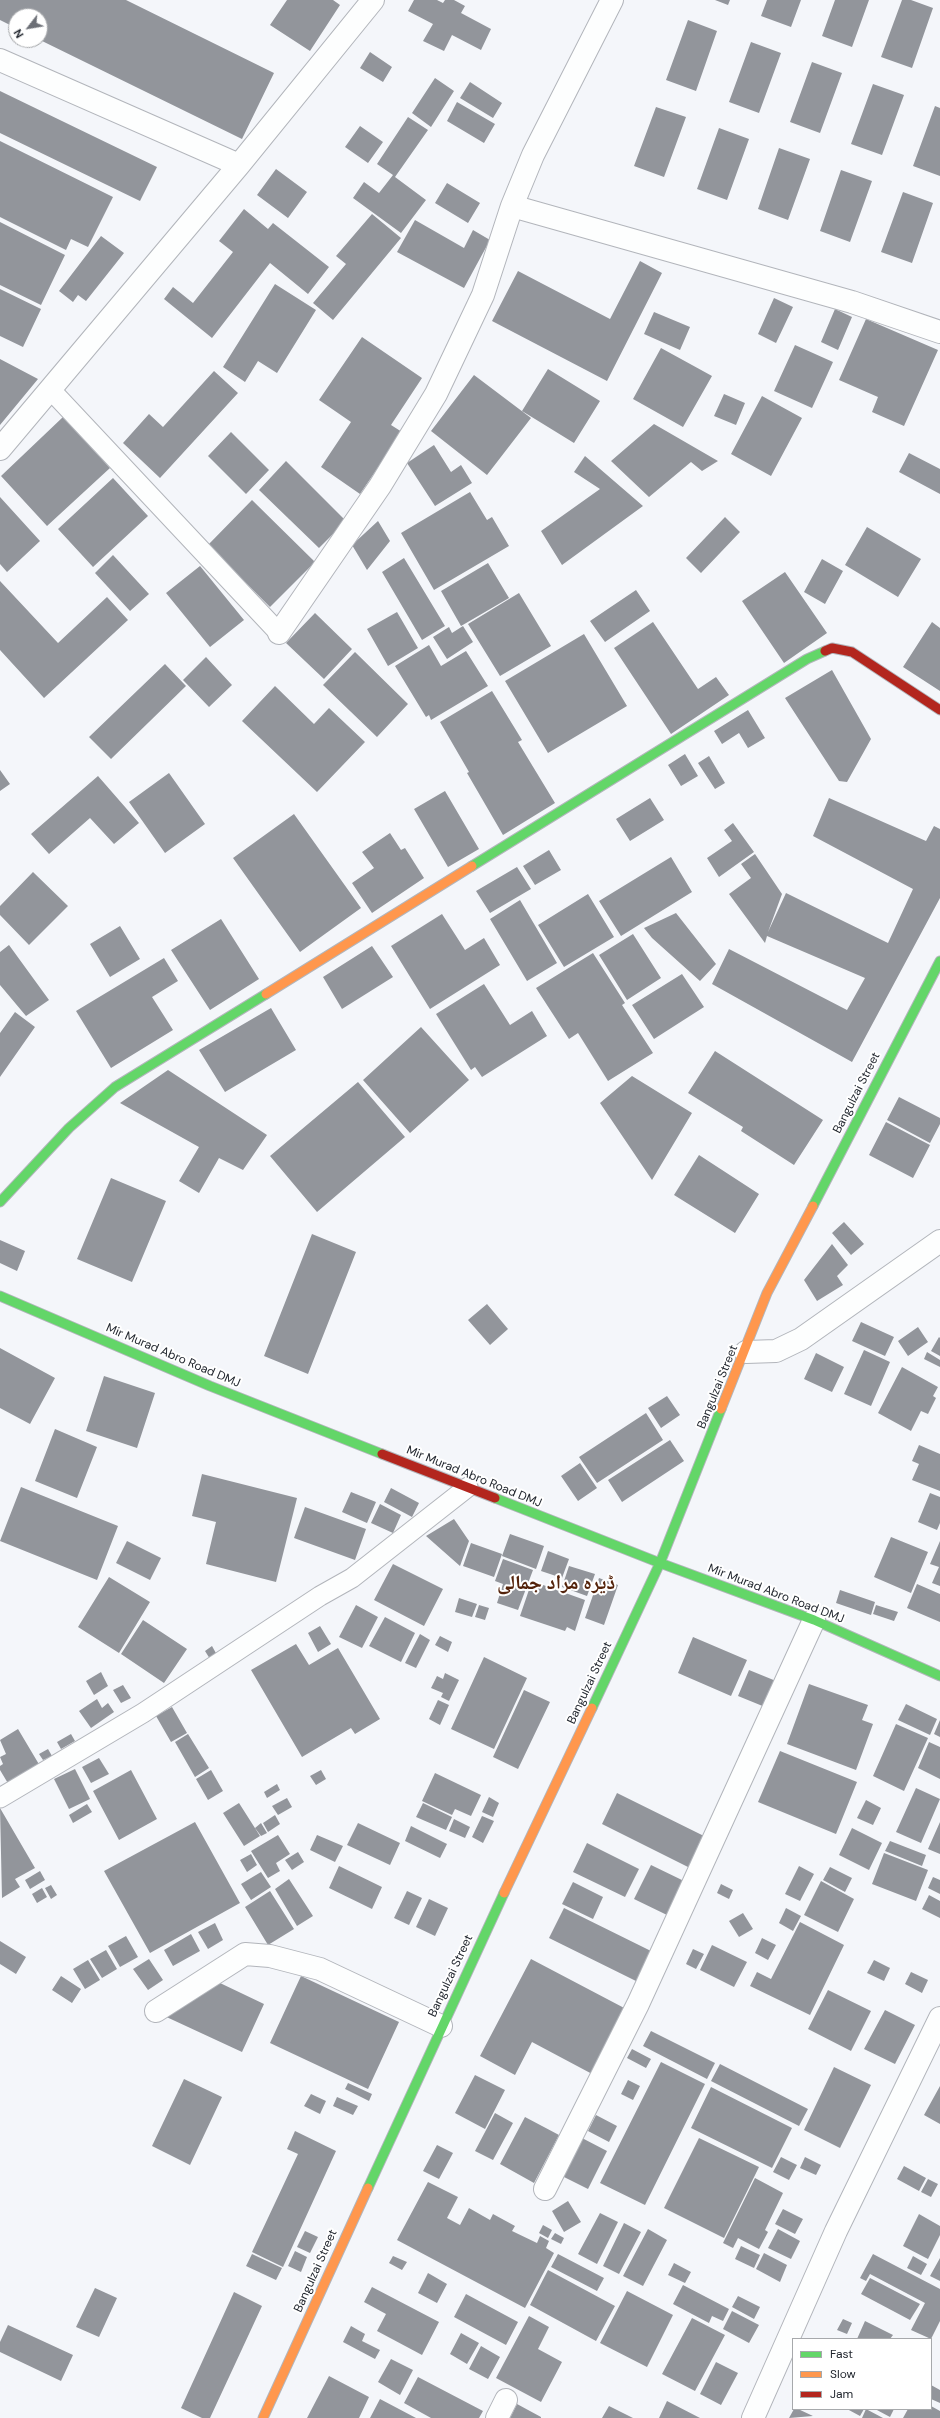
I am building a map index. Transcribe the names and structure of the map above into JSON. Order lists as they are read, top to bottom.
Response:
{
  "streets": {
    "street": ["Bangulzai Street", "Mir Murad Abro Road DMJ"]
  },
  "crossings": [
    ["Bangulzai Street", "Mir Murad Abro Road DMJ"]
  ],
  "districts": ["ڈیرہ مراد جمالی"],
  "legend": ["Fast", "Slow", "Jam"],
  "north": "bottom left"
}
